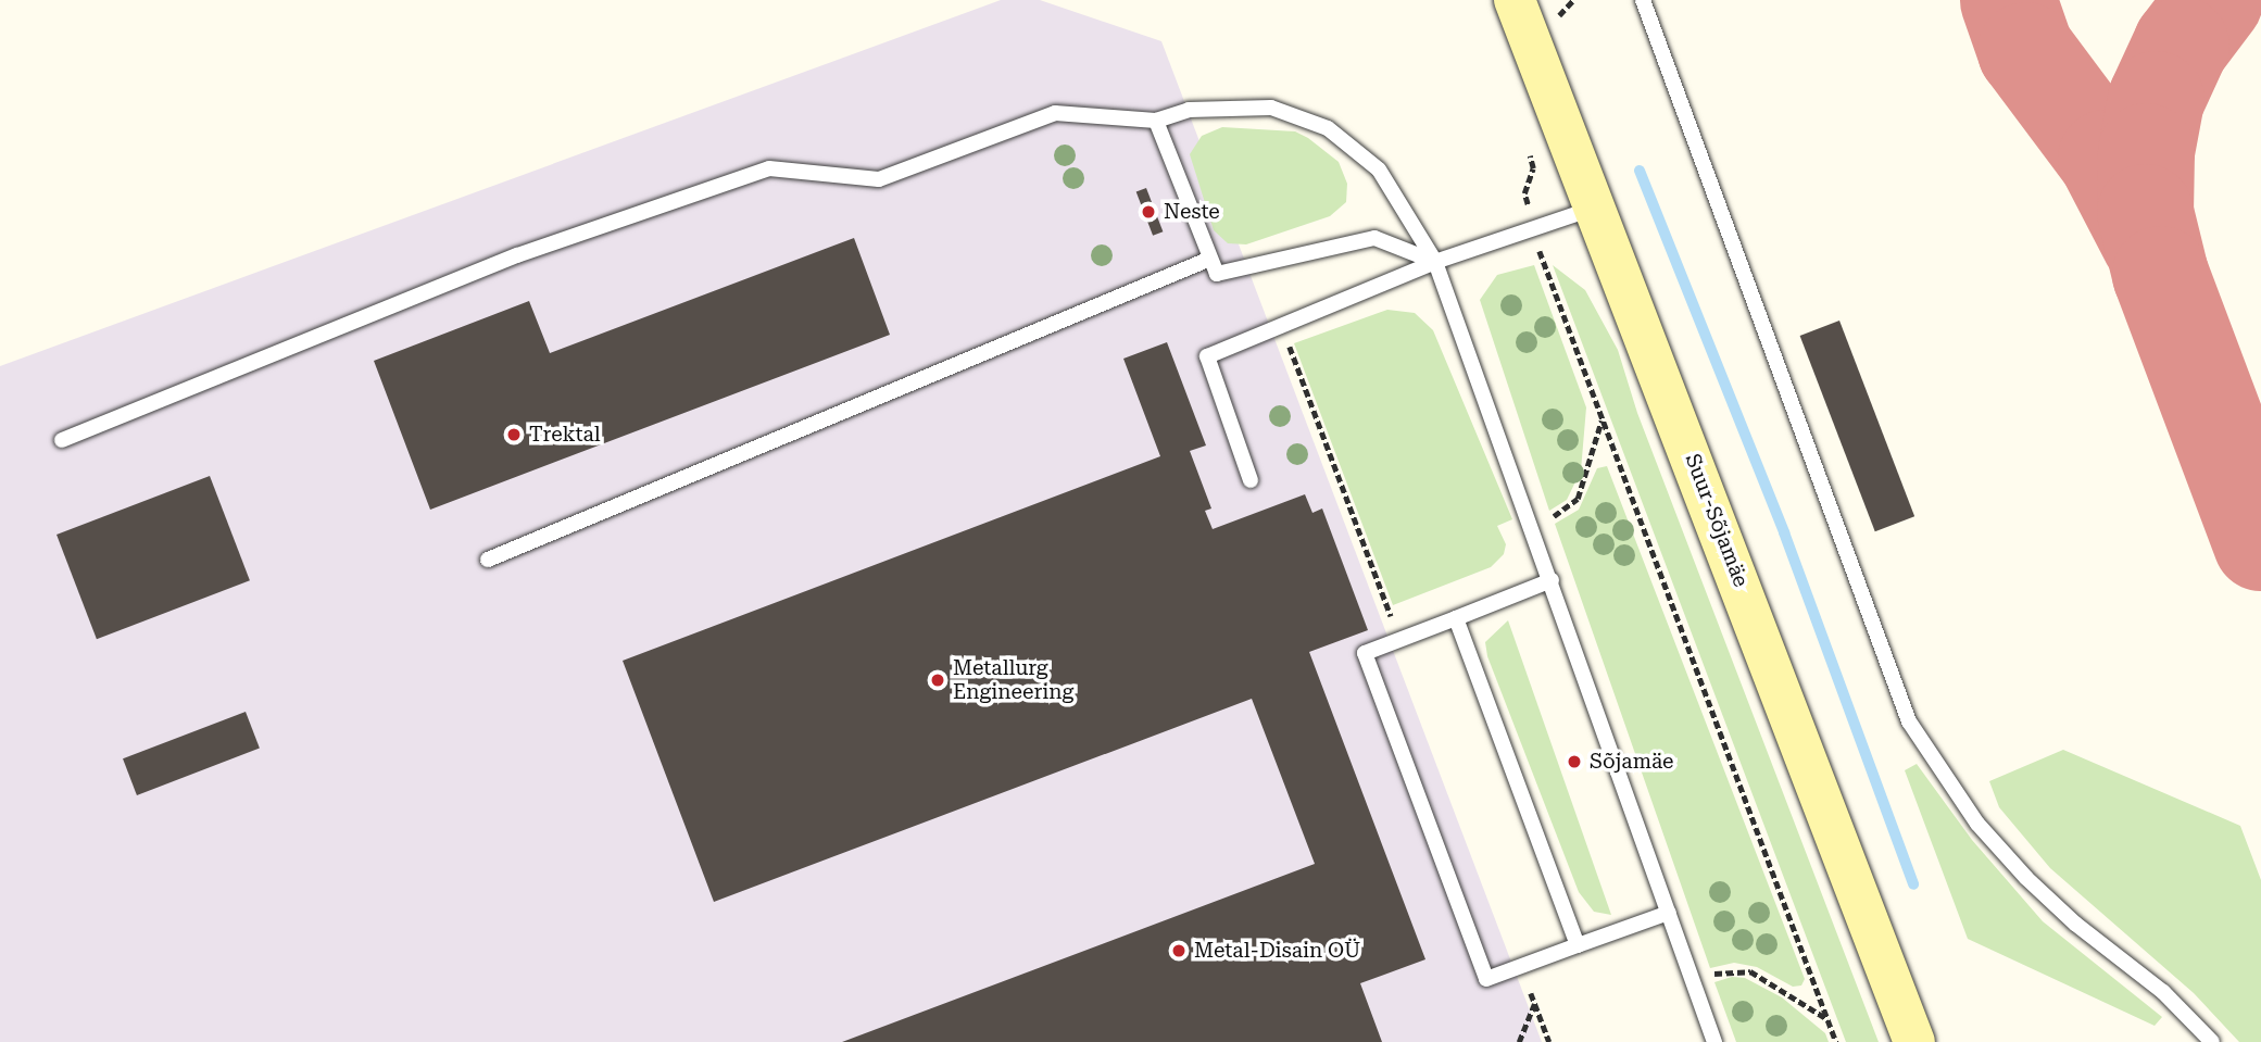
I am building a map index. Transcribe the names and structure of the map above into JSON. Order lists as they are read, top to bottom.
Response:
{
  "streets": {
    "main road": ["Suur-Sõjamäe"]
  },
  "places": [
    "Neste",
    "Trektal",
    "Metallurg Engineering",
    "Sõjamäe",
    "Metal-Disain OÜ"
  ]
}
